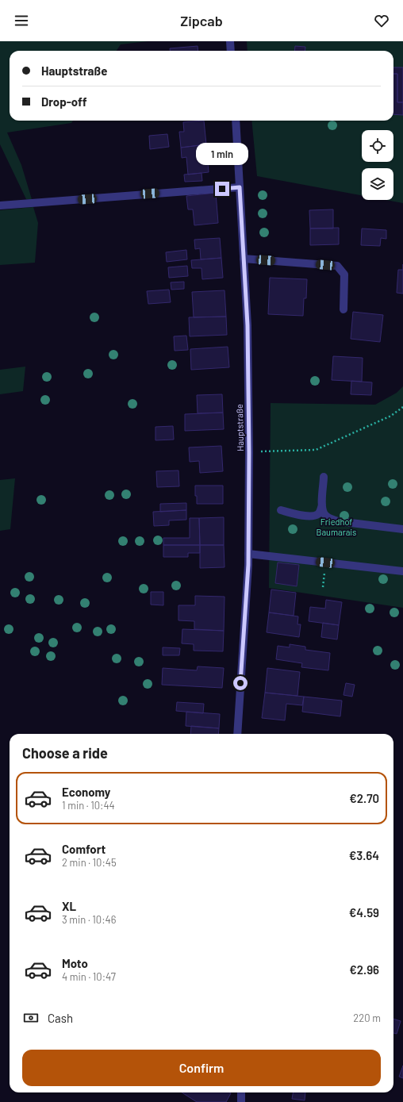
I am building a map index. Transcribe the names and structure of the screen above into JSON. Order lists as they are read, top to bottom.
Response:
{
  "streets": {
    "street": ["Hauptstraße"]
  },
  "parks": ["Friedhof Baumarais"],
  "page": {
    "header": "Zipcab",
    "banner": ["Hauptstraße", "Drop-off"],
    "bubble": "1 min",
    "heading": "Choose a ride",
    "list": [
      {
        "name": "Economy",
        "note": "1 min · 10:44",
        "value": "€2.70"
      },
      {
        "name": "Comfort",
        "note": "2 min · 10:45",
        "value": "€3.64"
      },
      {
        "name": "XL",
        "note": "3 min · 10:46",
        "value": "€4.59"
      },
      {
        "name": "Moto",
        "note": "4 min · 10:47",
        "value": "€2.96"
      }
    ],
    "pay": ["Cash", "220 m"],
    "buttons": "Confirm"
  }
}
